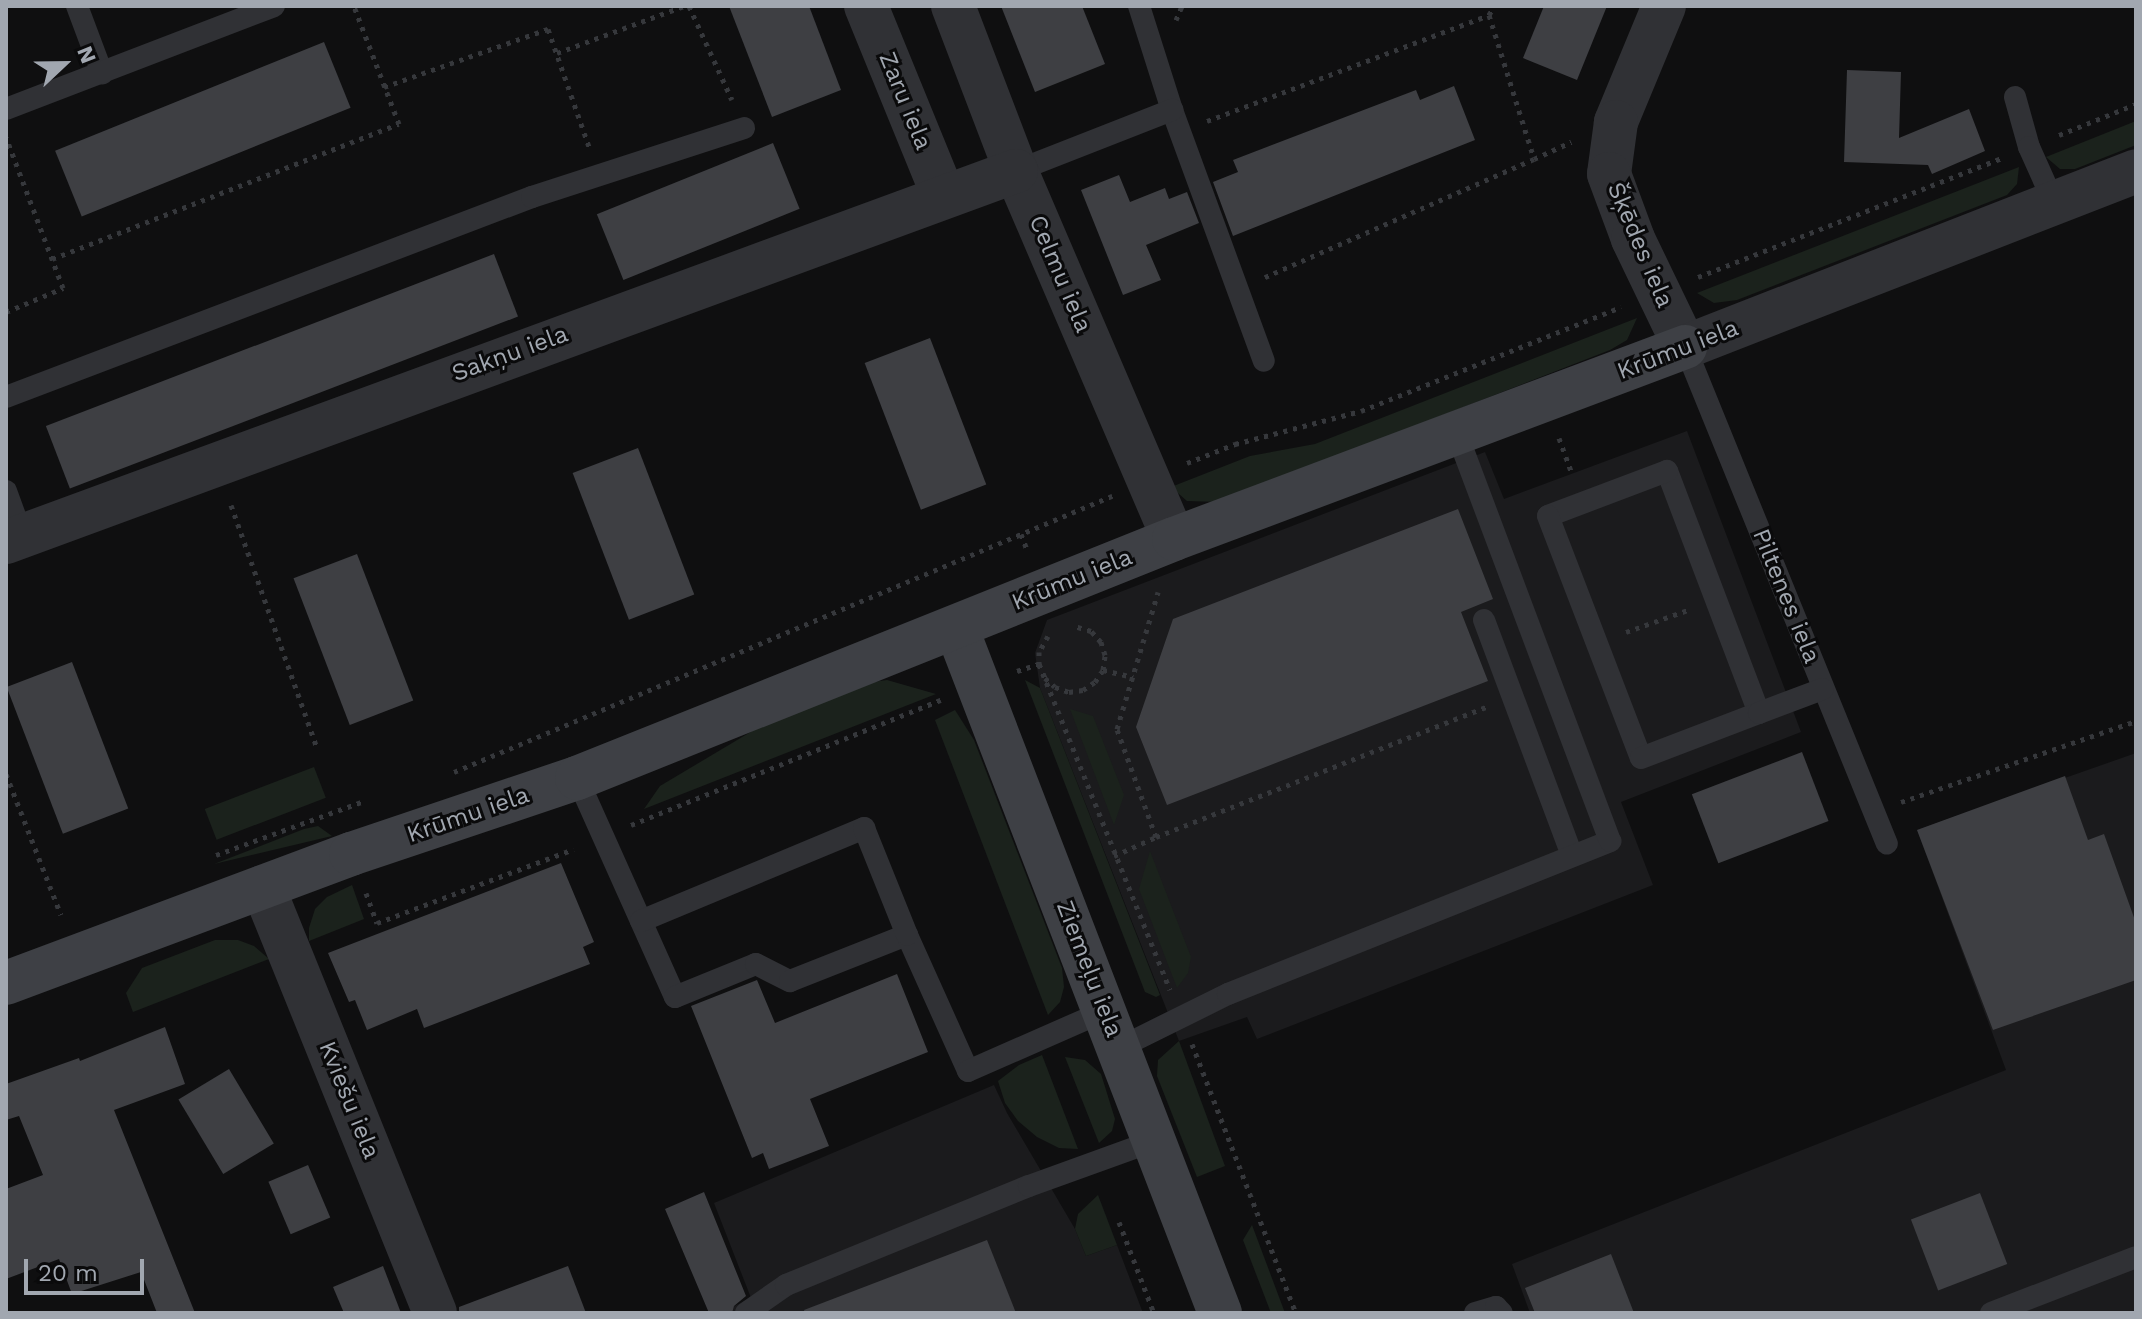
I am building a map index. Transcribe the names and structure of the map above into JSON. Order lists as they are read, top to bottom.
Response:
{
  "streets": {
    "street": [
      "Zaru iela",
      "Šķēdes iela",
      "Celmu iela",
      "Krūmu iela",
      "Sakņu iela",
      "Ziemeļu iela",
      "Kviešu iela"
    ],
    "lane": ["Piltenes iela"]
  },
  "crossings": [
    ["Zaru iela", "Sakņu iela"],
    ["Šķēdes iela", "Krūmu iela"],
    ["Šķēdes iela", "Piltenes iela"],
    ["Celmu iela", "Krūmu iela"],
    ["Celmu iela", "Sakņu iela"],
    ["Krūmu iela", "Piltenes iela"],
    ["Krūmu iela", "Ziemeļu iela"],
    ["Krūmu iela", "Kviešu iela"]
  ],
  "scale_bar": "20 m",
  "north": "right"
}
